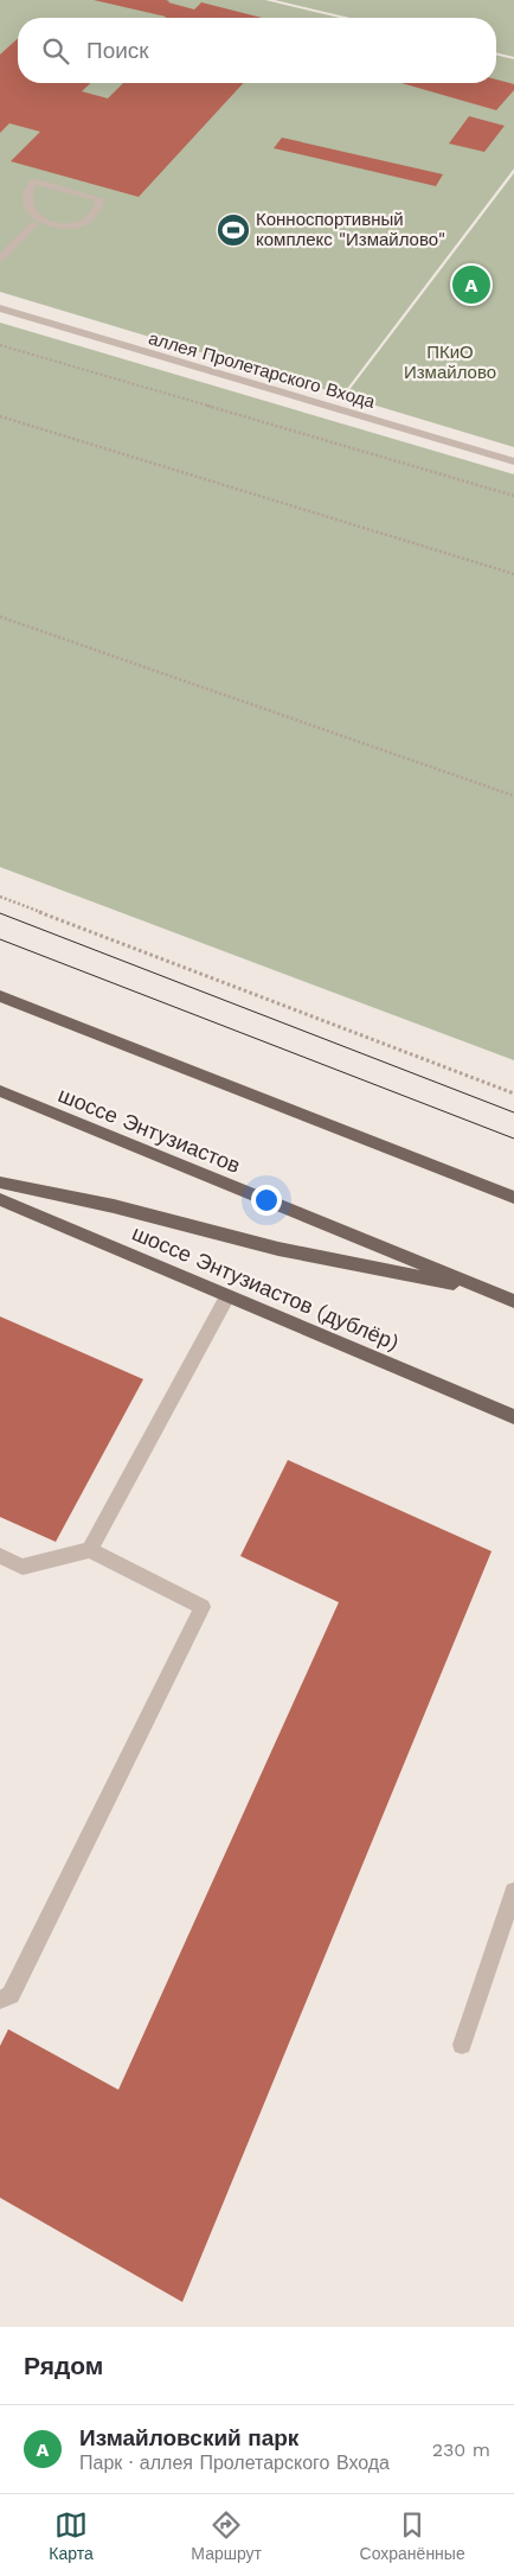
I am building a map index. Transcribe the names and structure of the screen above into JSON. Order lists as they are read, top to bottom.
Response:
{
  "streets": {
    "main road": ["шоссе Энтузиастов", "шоссе Энтузиастов (дублёр)"],
    "street": ["аллея Пролетарского Входа"]
  },
  "parks": ["ПКиО Измайлово"],
  "places": {
    "sports": ["Конноспортивный комплекс \"Измайлово\""]
  },
  "page": {
    "search": "Поиск",
    "pins": "A",
    "heading": "Рядом",
    "list": [
      {
        "mark": "A",
        "name": "Измайловский парк",
        "note": "Парк · аллея Пролетарского Входа",
        "value": "230 m"
      }
    ],
    "nav": ["Карта", "Маршрут", "Сохранённые"]
  }
}
